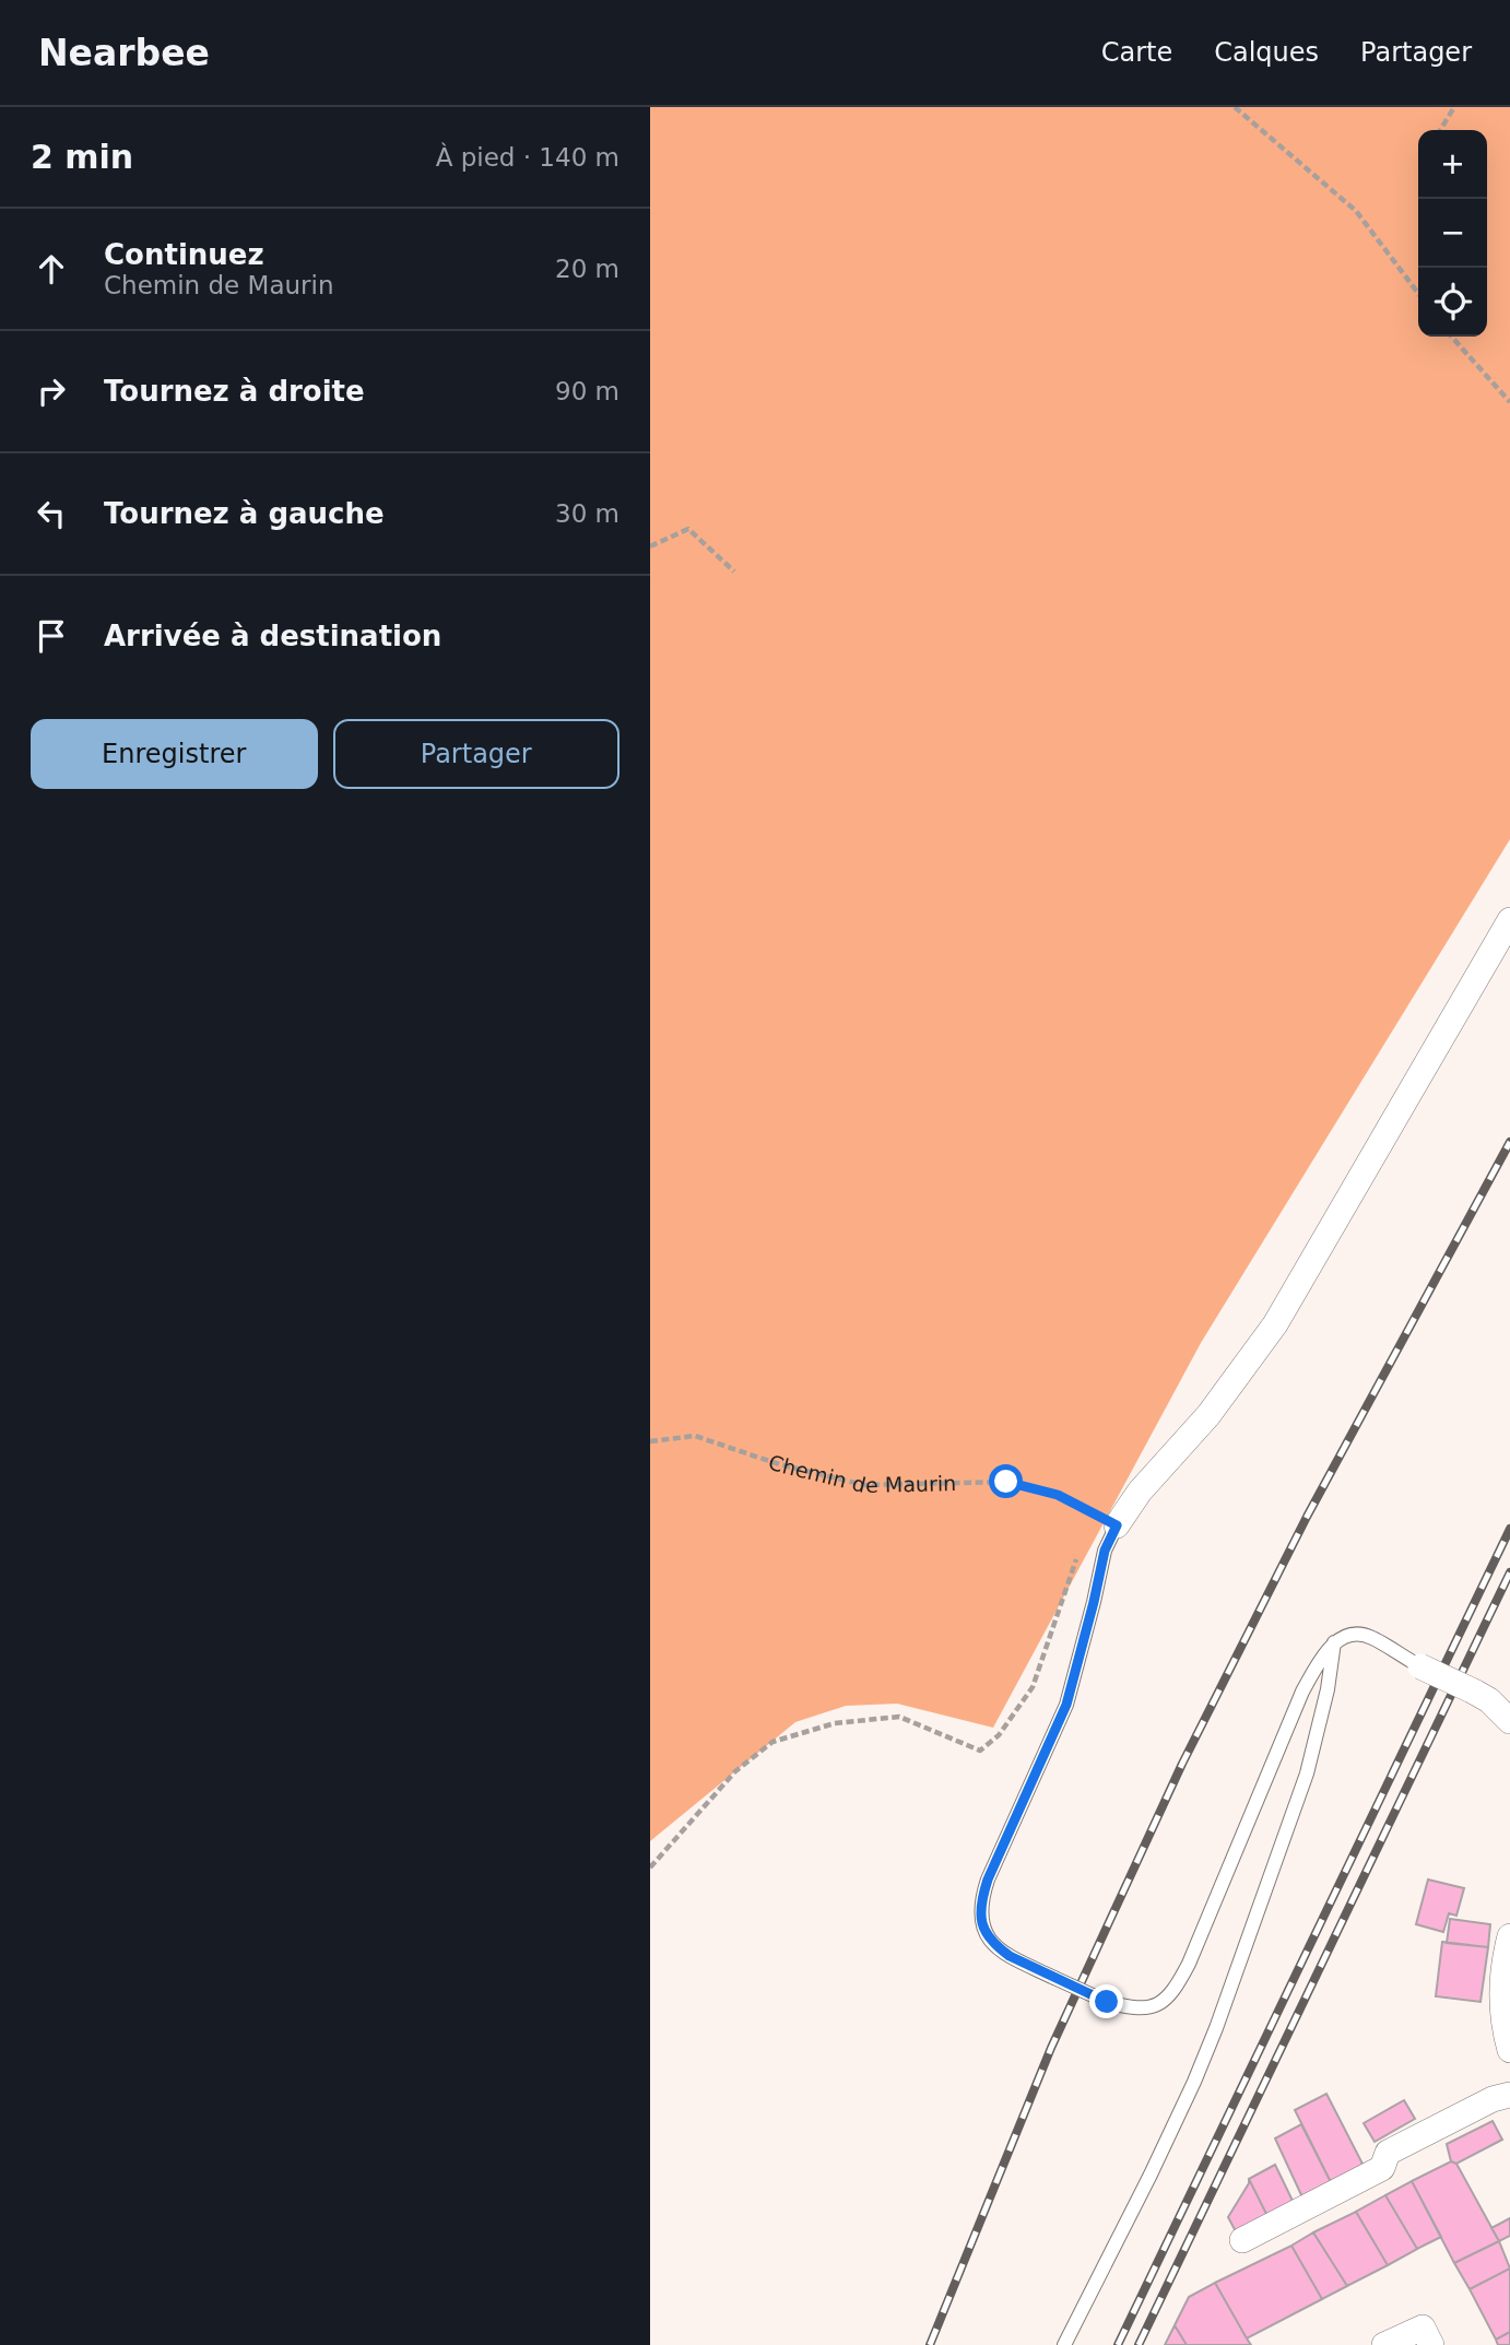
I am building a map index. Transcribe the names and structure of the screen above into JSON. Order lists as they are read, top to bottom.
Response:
{
  "streets": {
    "path": ["Chemin de Maurin"]
  },
  "page": {
    "header": "Nearbee",
    "nav": ["Carte", "Calques", "Partager"],
    "heading": ["2 min", "À pied · 140 m"],
    "map_buttons": ["+", "−"],
    "list": [
      ["Continuez", "Chemin de Maurin", "20 m"],
      ["Tournez à droite", "90 m"],
      ["Tournez à gauche", "30 m"],
      "Arrivée à destination"
    ],
    "buttons": ["Enregistrer", "Partager"]
  }
}
